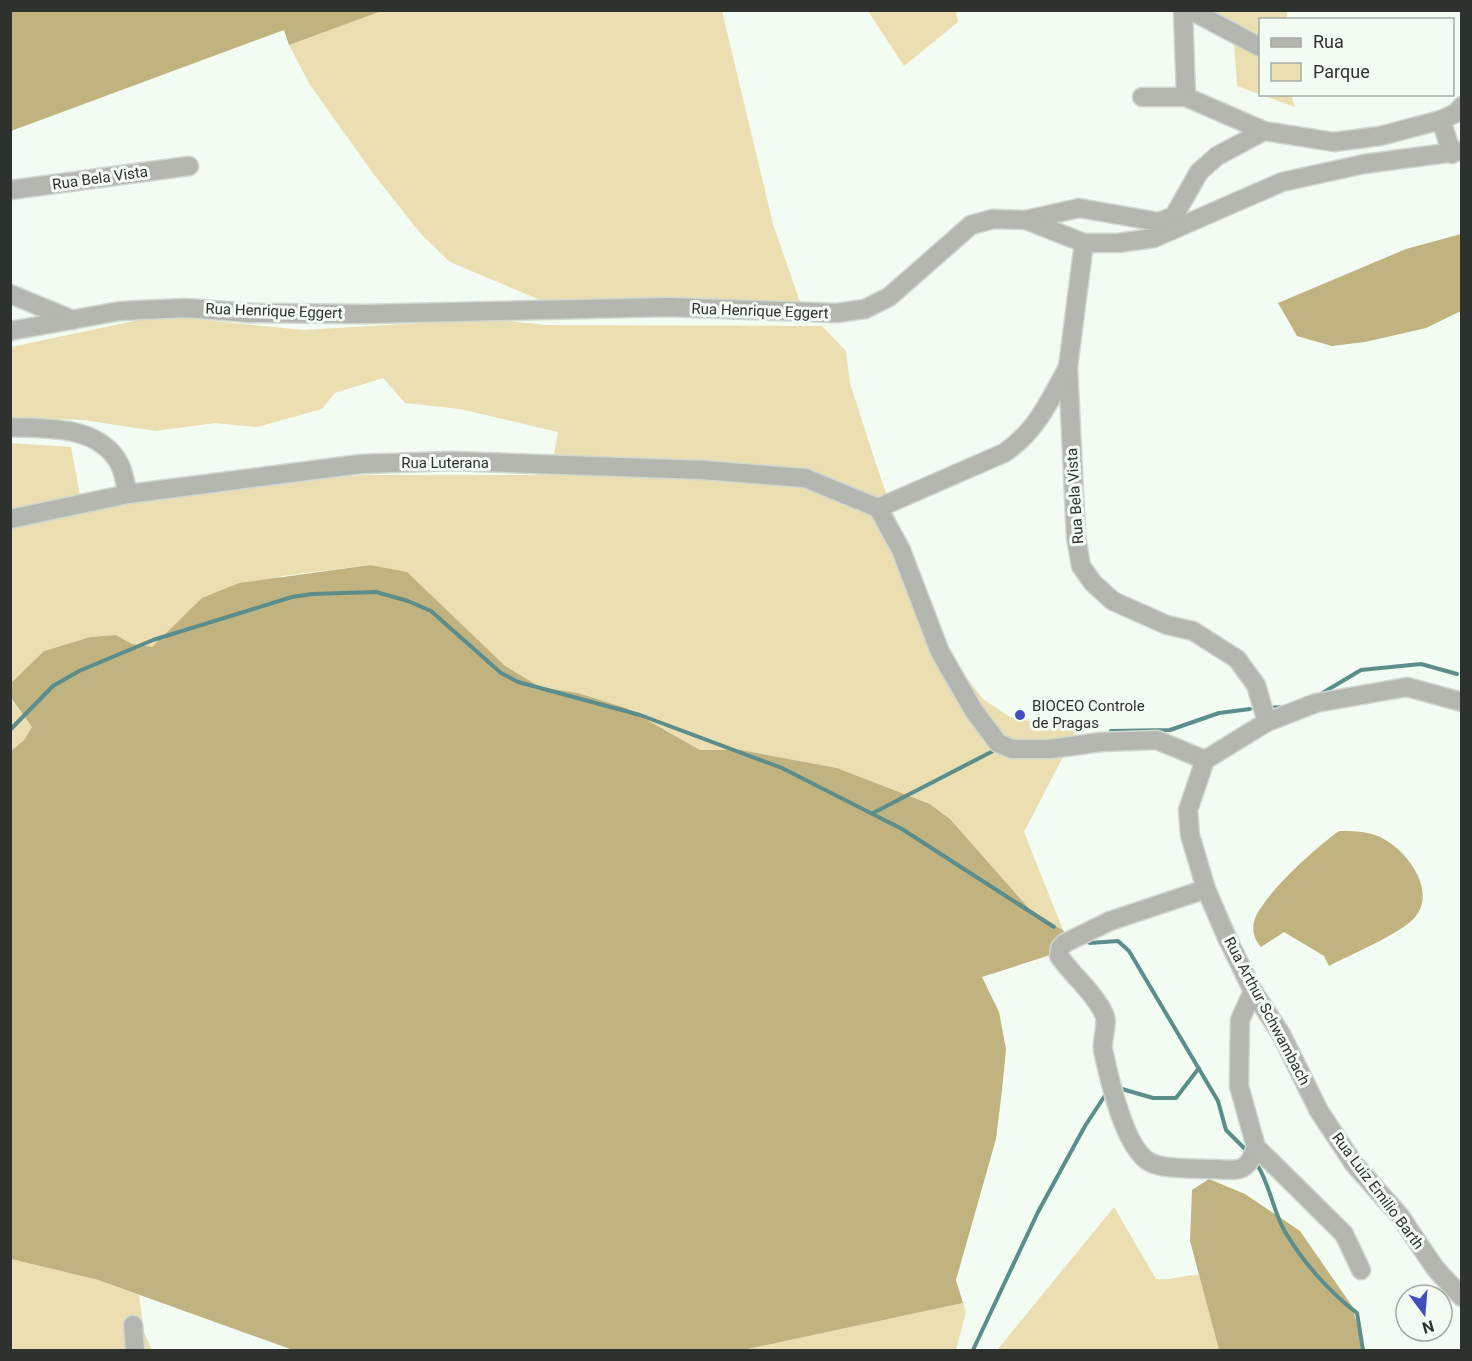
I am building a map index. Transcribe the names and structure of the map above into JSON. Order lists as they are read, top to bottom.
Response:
{
  "streets": {
    "street": [
      "Rua Bela Vista",
      "Rua Henrique Eggert",
      "Rua Luterana",
      "Rua Arthur Schwambach",
      "Rua Luiz Emilio Barth"
    ]
  },
  "crossings": [
    ["Rua Bela Vista", "Rua Henrique Eggert"],
    ["Rua Arthur Schwambach", "Rua Luiz Emilio Barth"]
  ],
  "places": ["BIOCEO Controle de Pragas"],
  "legend": ["Rua", "Parque"],
  "north": "bottom"
}
